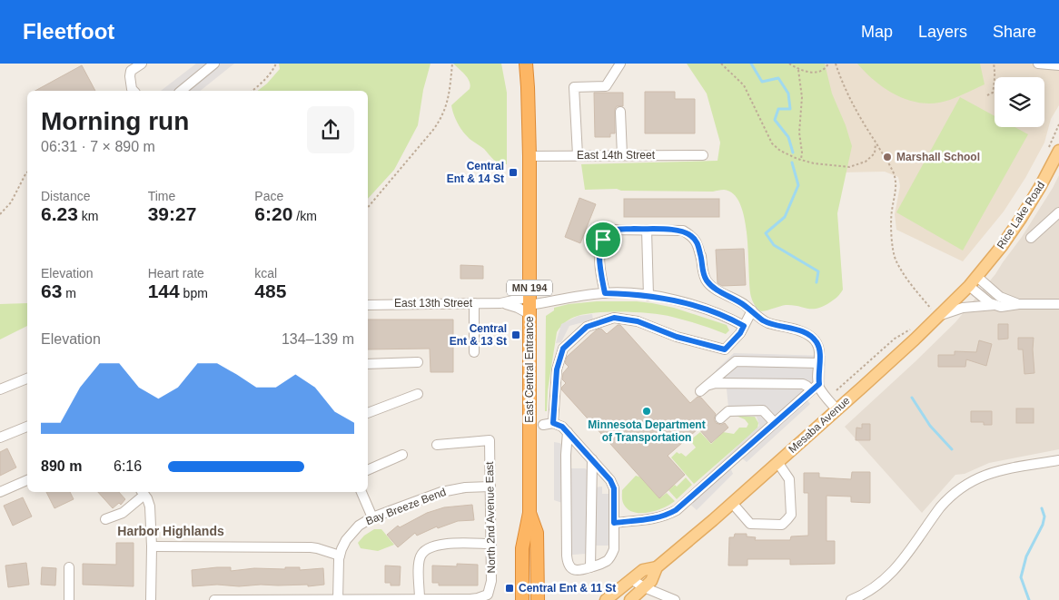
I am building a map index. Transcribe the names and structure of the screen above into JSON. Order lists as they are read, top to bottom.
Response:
{
  "streets": {
    "highway": ["MN 194", "East Central Entrance"],
    "main road": ["Rice Lake Road", "Mesaba Avenue"],
    "street": [
      "East 14th Street",
      "East 13th Street",
      "Bay Breeze Bend",
      "North 2nd Avenue East"
    ]
  },
  "crossings": [
    ["East 14th Street", "East Central Entrance"],
    ["Rice Lake Road", "Mesaba Avenue"],
    ["East 13th Street", "East Central Entrance"],
    ["Bay Breeze Bend", "North 2nd Avenue East"]
  ],
  "districts": ["Harbor Highlands"],
  "places": {
    "other": ["Marshall School", "Minnesota Department of Transportation"],
    "transit": ["Central Ent & 14 St", "Central Ent & 13 St", "Central Ent & 11 St"]
  },
  "page": {
    "header": "Fleetfoot",
    "nav": ["Map", "Layers", "Share"],
    "heading": ["Morning run", "06:31 · 7 × 890 m"],
    "stats": [
      ["Distance", "6.23 km"],
      ["Time", "39:27"],
      ["Pace", "6:20 /km"],
      ["Elevation", "63 m"],
      ["Heart rate", "144 bpm"],
      ["kcal", "485"]
    ],
    "chart": ["Elevation", "134–139 m"],
    "list": [
      {
        "name": "890 m",
        "note": "6:16"
      }
    ]
  }
}
